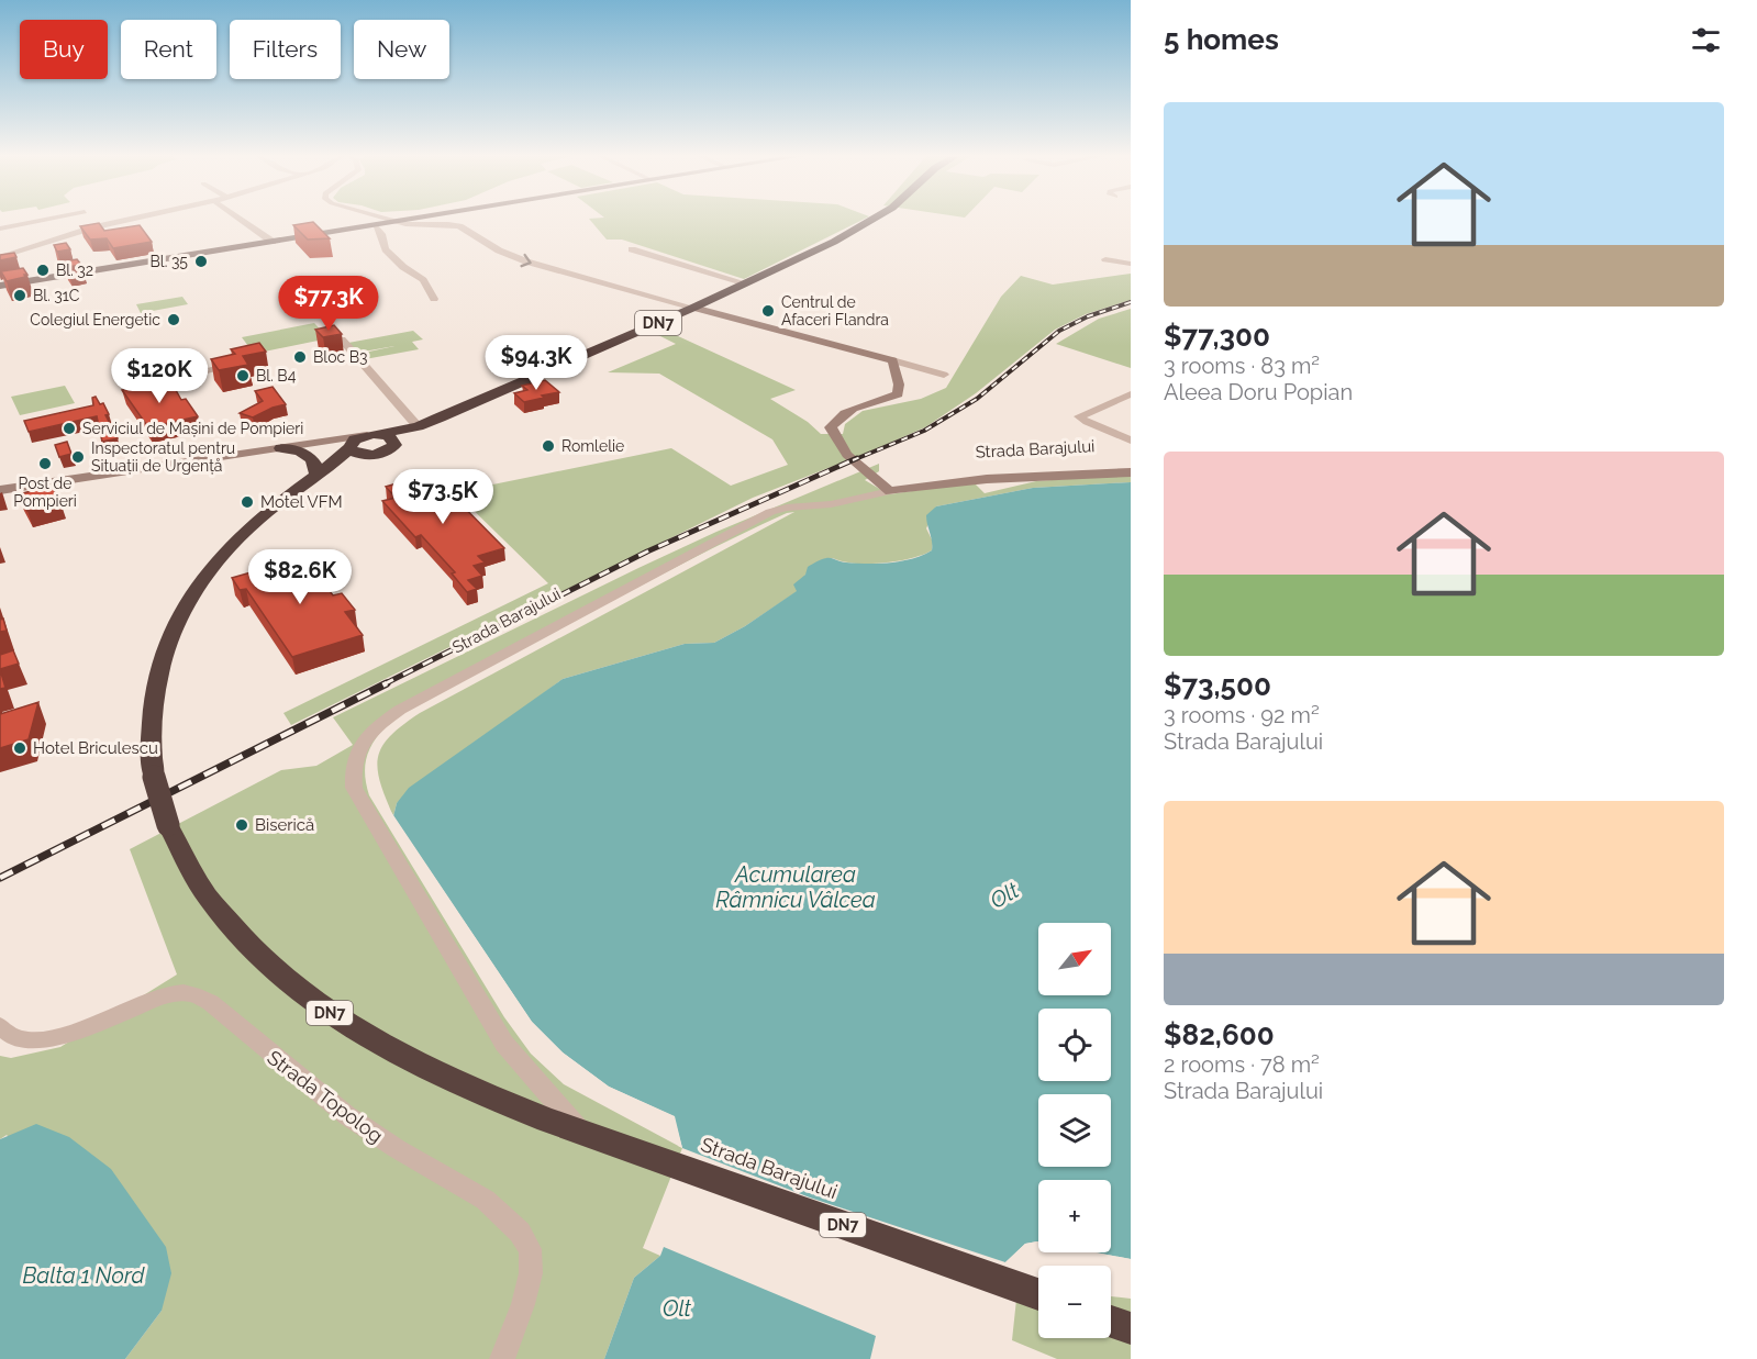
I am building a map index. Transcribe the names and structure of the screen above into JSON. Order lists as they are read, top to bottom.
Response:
{
  "streets": {
    "highway": ["DN7", "Strada Barajului"],
    "street": ["Strada Topolog"]
  },
  "crossings": [
    ["DN7", "Strada Barajului"]
  ],
  "water": ["Acumularea Râmnicu Vâlcea", "Olt", "Balta 1 Nord"],
  "places": [
    "Bl. 35",
    "Bl. 32",
    "Bl. 31C",
    "Centrul de Afaceri Flandra",
    "Colegiul Energetic",
    "Bloc B3",
    "Bl. B4",
    "Serviciul de Mașini de Pompieri",
    "Romlelie",
    "Inspectoratul pentru Situații de Urgență",
    "Post de Pompieri",
    "Motel VFM",
    "Hotel Briculescu",
    "Biserică"
  ],
  "north": "top right",
  "page": {
    "heading": "5 homes",
    "chip": [
      "Buy",
      "Rent",
      "Filters",
      "New"
    ],
    "list": [
      {
        "name": "$77,300",
        "note": "3 rooms · 83 m² · Aleea Doru Popian"
      },
      {
        "name": "$73,500",
        "note": "3 rooms · 92 m² · Strada Barajului"
      },
      {
        "name": "$82,600",
        "note": "2 rooms · 78 m² · Strada Barajului"
      }
    ],
    "price": [
      "$77.3K",
      "$94.3K",
      "$120K",
      "$73.5K",
      "$82.6K"
    ],
    "map_buttons": ["+", "−"]
  }
}
